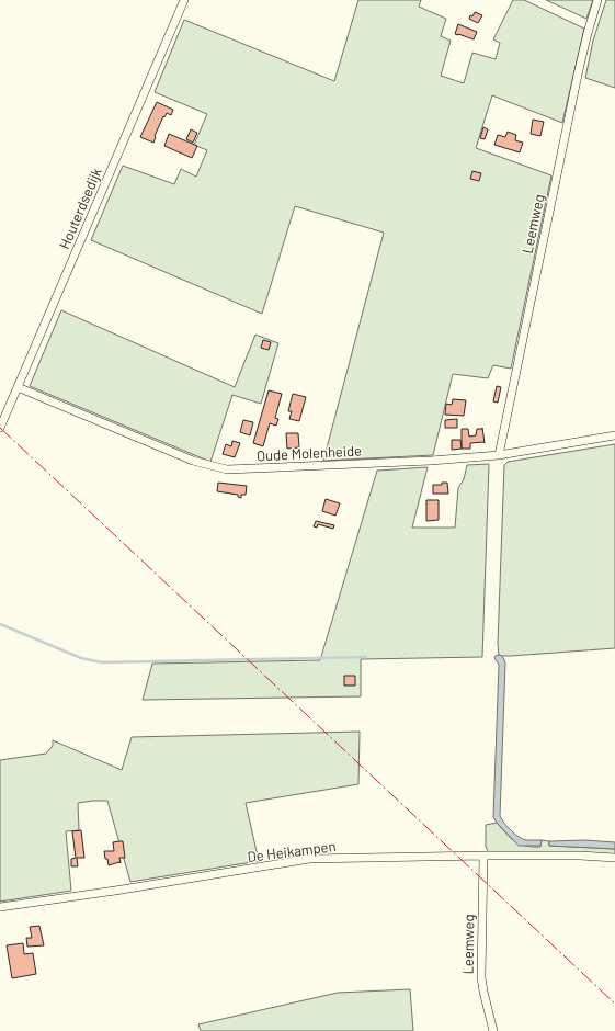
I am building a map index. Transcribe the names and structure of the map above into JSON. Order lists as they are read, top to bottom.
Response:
{
  "streets": {
    "street": [
      "Houterdsedijk",
      "Leemweg",
      "Oude Molenheide",
      "De Heikampen"
    ]
  },
  "crossings": [
    ["Houterdsedijk", "Oude Molenheide"],
    ["Leemweg", "Oude Molenheide"],
    ["Leemweg", "De Heikampen"]
  ]
}
